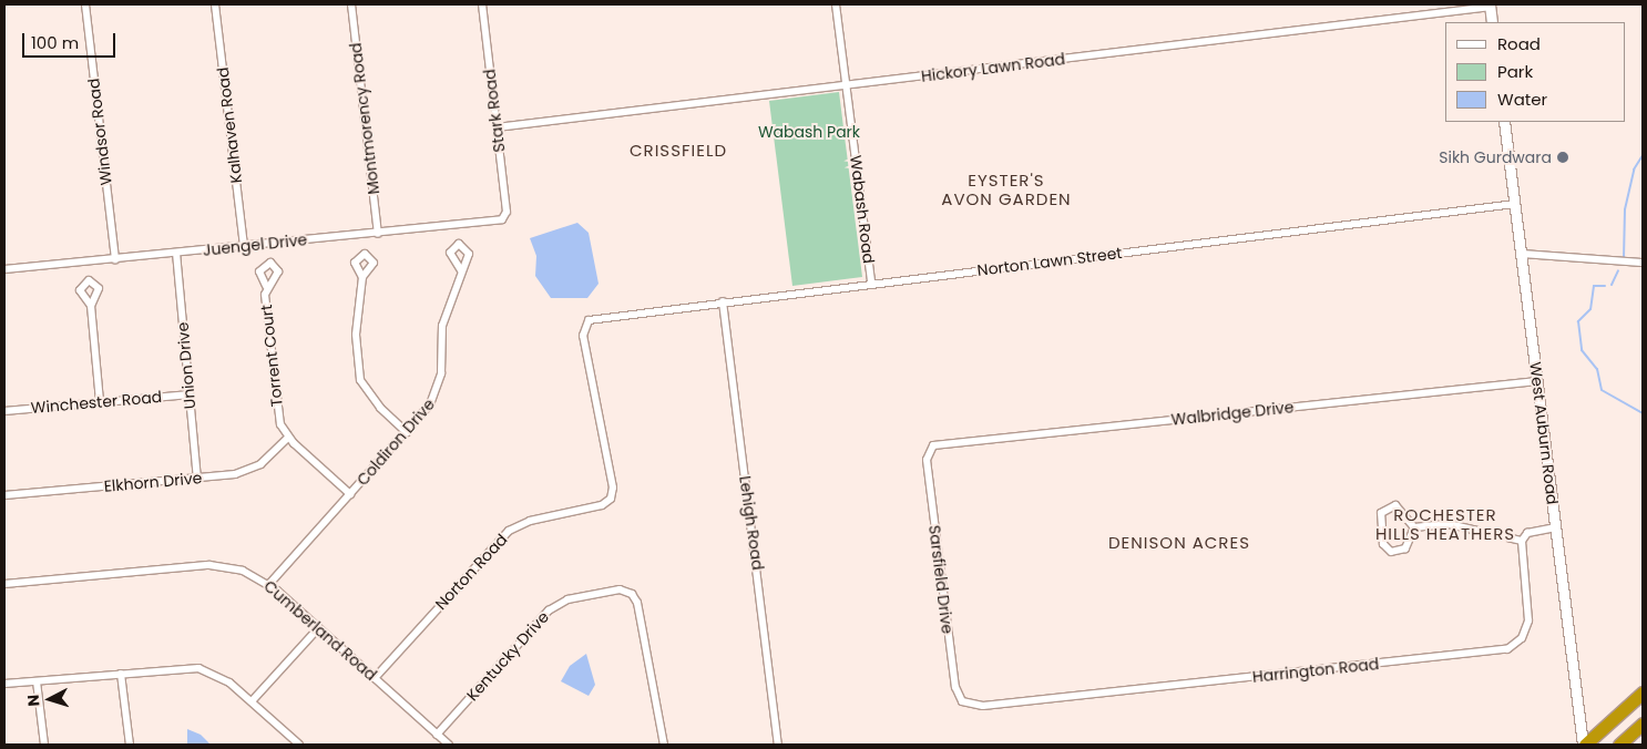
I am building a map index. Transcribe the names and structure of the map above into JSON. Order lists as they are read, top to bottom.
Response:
{
  "streets": {
    "main road": ["West Auburn Road"],
    "street": [
      "Hickory Lawn Road",
      "Stark Road",
      "Montmorency Road",
      "Kalhaven Road",
      "Windsor Road",
      "Wabash Road",
      "Juengel Drive",
      "Norton Lawn Street",
      "Torrent Court",
      "Union Drive",
      "Winchester Road",
      "Walbridge Drive",
      "Coldiron Drive",
      "Elkhorn Drive",
      "Lehigh Road",
      "Norton Road",
      "Sarsfield Drive",
      "Cumberland Road",
      "Kentucky Drive",
      "Harrington Road"
    ]
  },
  "crossings": [
    ["Hickory Lawn Road", "Stark Road"],
    ["Hickory Lawn Road", "Wabash Road"],
    ["Stark Road", "Juengel Drive"],
    ["Montmorency Road", "Juengel Drive"],
    ["Kalhaven Road", "Juengel Drive"],
    ["Windsor Road", "Juengel Drive"],
    ["Wabash Road", "Norton Lawn Street"],
    ["Juengel Drive", "Union Drive"],
    ["Norton Lawn Street", "West Auburn Road"],
    ["Norton Lawn Street", "Lehigh Road"],
    ["Norton Lawn Street", "Norton Road"],
    ["Torrent Court", "Coldiron Drive"],
    ["Torrent Court", "Elkhorn Drive"],
    ["Union Drive", "Winchester Road"],
    ["Union Drive", "Elkhorn Drive"],
    ["Walbridge Drive", "West Auburn Road"],
    ["Walbridge Drive", "Sarsfield Drive"],
    ["Coldiron Drive", "Cumberland Road"],
    ["Norton Road", "Cumberland Road"],
    ["Sarsfield Drive", "Harrington Road"],
    ["Cumberland Road", "Kentucky Drive"]
  ],
  "districts": [
    "CRISSFIELD",
    "EYSTER'S AVON GARDEN",
    "ROCHESTER HILLS HEATHERS",
    "DENISON ACRES"
  ],
  "parks": ["Wabash Park"],
  "places": ["Sikh Gurdwara"],
  "legend": ["Road", "Park", "Water"],
  "scale_bar": "100 m",
  "north": "left"
}
